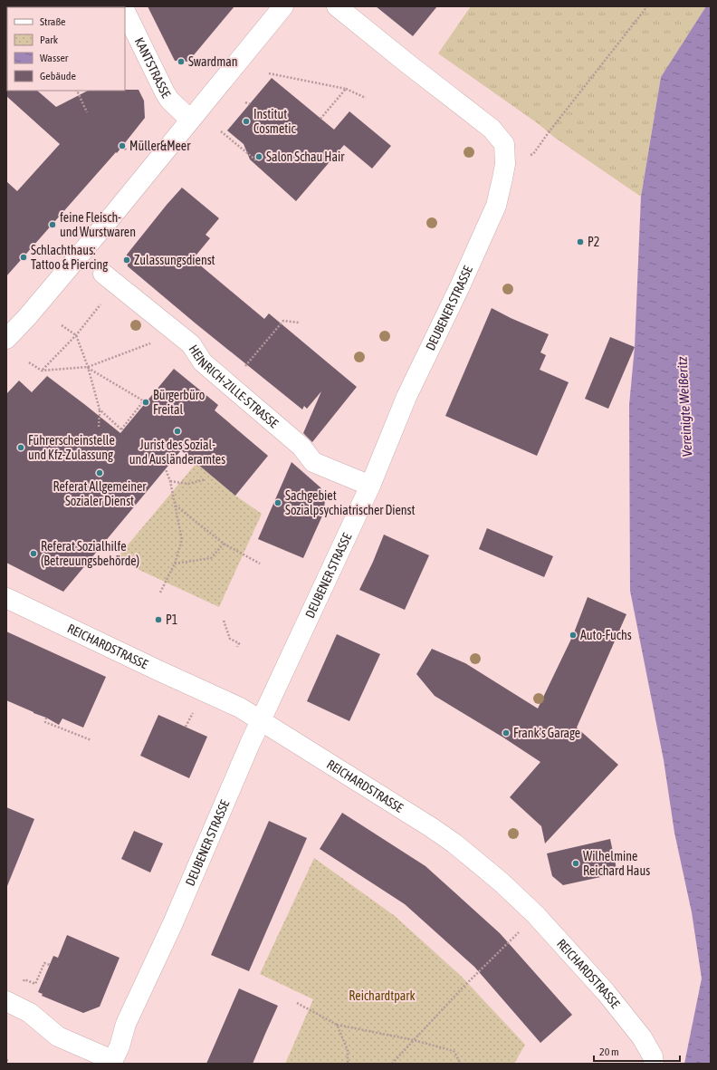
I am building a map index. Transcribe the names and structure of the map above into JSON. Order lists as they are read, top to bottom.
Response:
{
  "streets": {
    "street": [
      "KANTSTRASSE",
      "DEUBENER STRASSE",
      "HEINRICH-ZILLE-STRASSE",
      "REICHARDSTRASSE"
    ]
  },
  "crossings": [
    ["DEUBENER STRASSE", "HEINRICH-ZILLE-STRASSE"],
    ["DEUBENER STRASSE", "REICHARDSTRASSE"]
  ],
  "water": ["Vereinigte Weißeritz"],
  "parks": ["Reichardtpark"],
  "places": [
    "Swardman",
    "Institut Cosmetic",
    "Müller&Meer",
    "Salon Schau Hair",
    "feine Fleisch- und Wurstwaren",
    "P2",
    "Schlachthaus: Tattoo & Piercing",
    "Zulassungsdienst",
    "Bürgerbüro Freital",
    "Jurist des Sozial- und Ausländeramtes",
    "Führerscheinstelle und Kfz-Zulassung",
    "Referat Allgemeiner Sozialer Dienst",
    "Sachgebiet Sozialpsychiatrischer Dienst",
    "Referat Sozialhilfe (Betreuungsbehörde)",
    "P1",
    "Auto-Fuchs",
    "Frank's Garage",
    "Wilhelmine Reichard Haus"
  ],
  "legend": [
    "Straße",
    "Park",
    "Wasser",
    "Gebäude"
  ],
  "scale_bar": "20 m"
}
